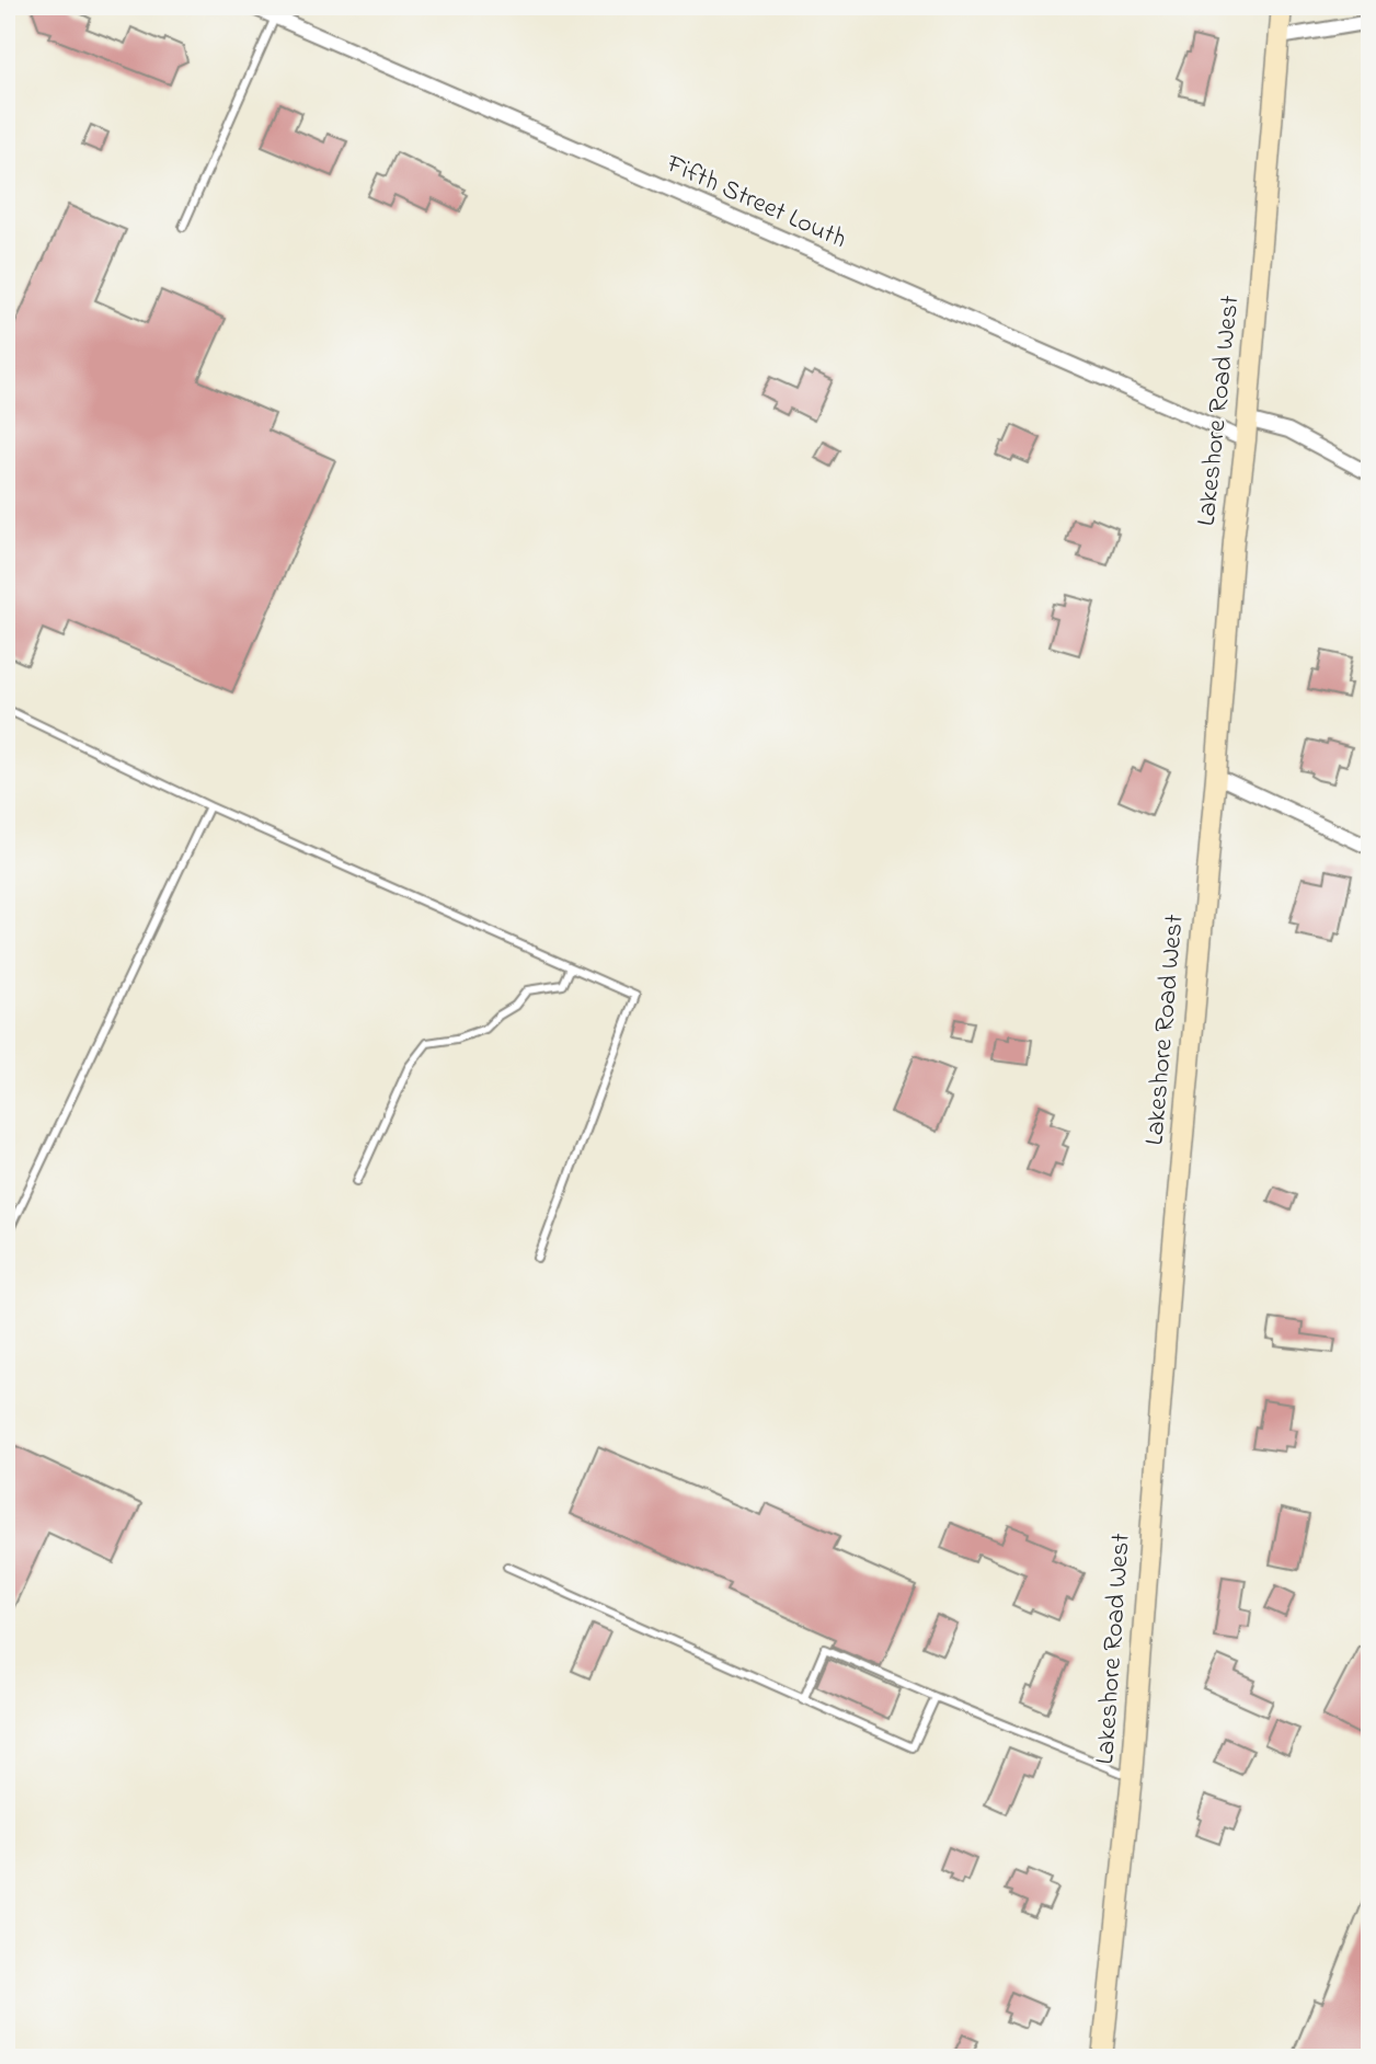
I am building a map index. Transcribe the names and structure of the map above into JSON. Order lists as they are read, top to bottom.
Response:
{
  "streets": {
    "main road": ["Lakeshore Road West"],
    "street": ["Fifth Street Louth"]
  },
  "crossings": [
    ["Fifth Street Louth", "Lakeshore Road West"]
  ]
}
